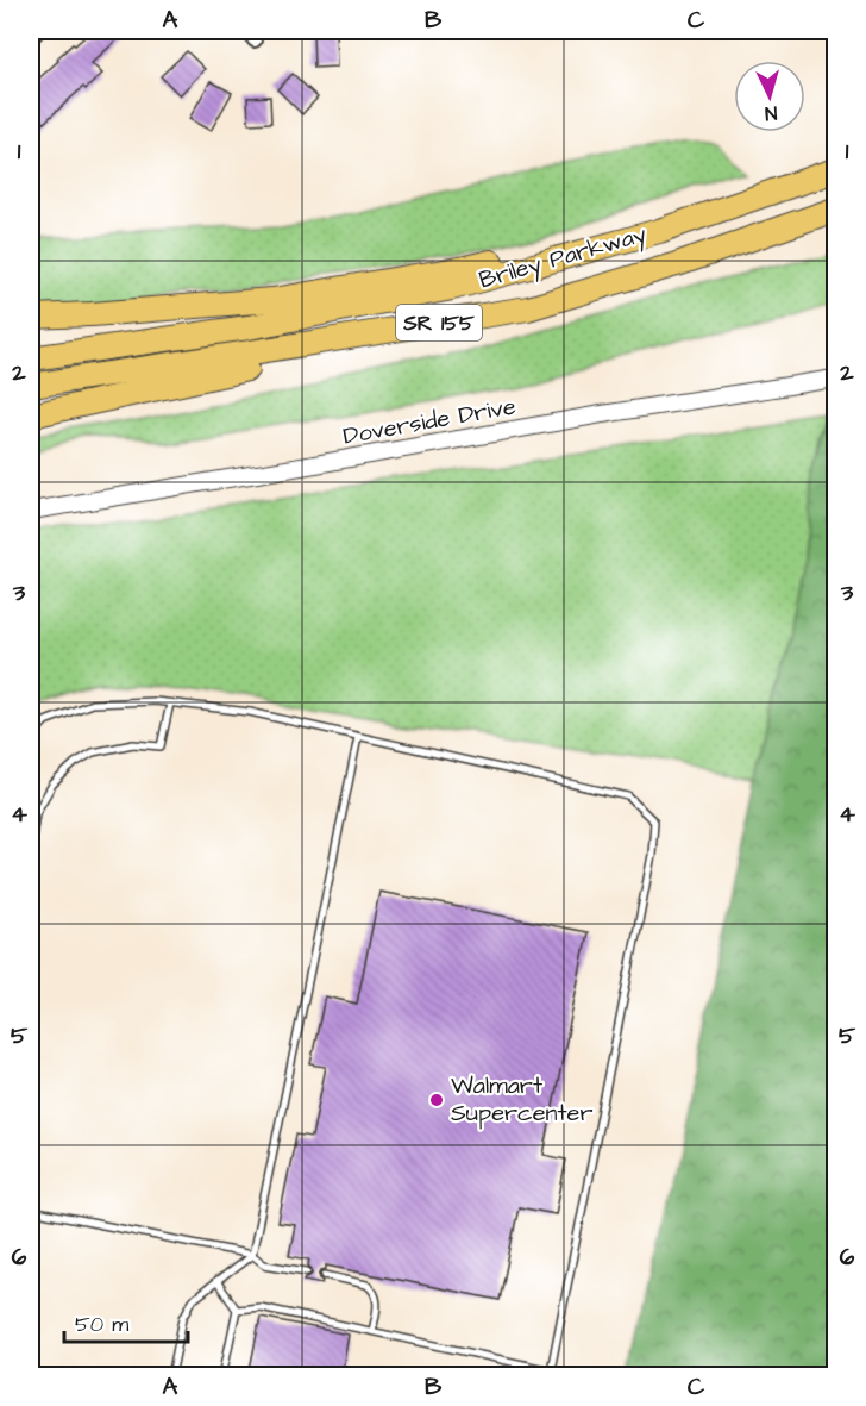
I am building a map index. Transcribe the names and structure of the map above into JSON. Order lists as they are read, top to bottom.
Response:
{
  "streets": {
    "highway": ["Briley Parkway", "SR 155"],
    "street": ["Doverside Drive"]
  },
  "places": ["Walmart Supercenter"],
  "scale_bar": "50 m",
  "north": "bottom",
  "grid": {
    "columns": ["A", "B", "C"],
    "rows": [
      "1",
      "2",
      "3",
      "4",
      "5",
      "6"
    ]
  }
}
